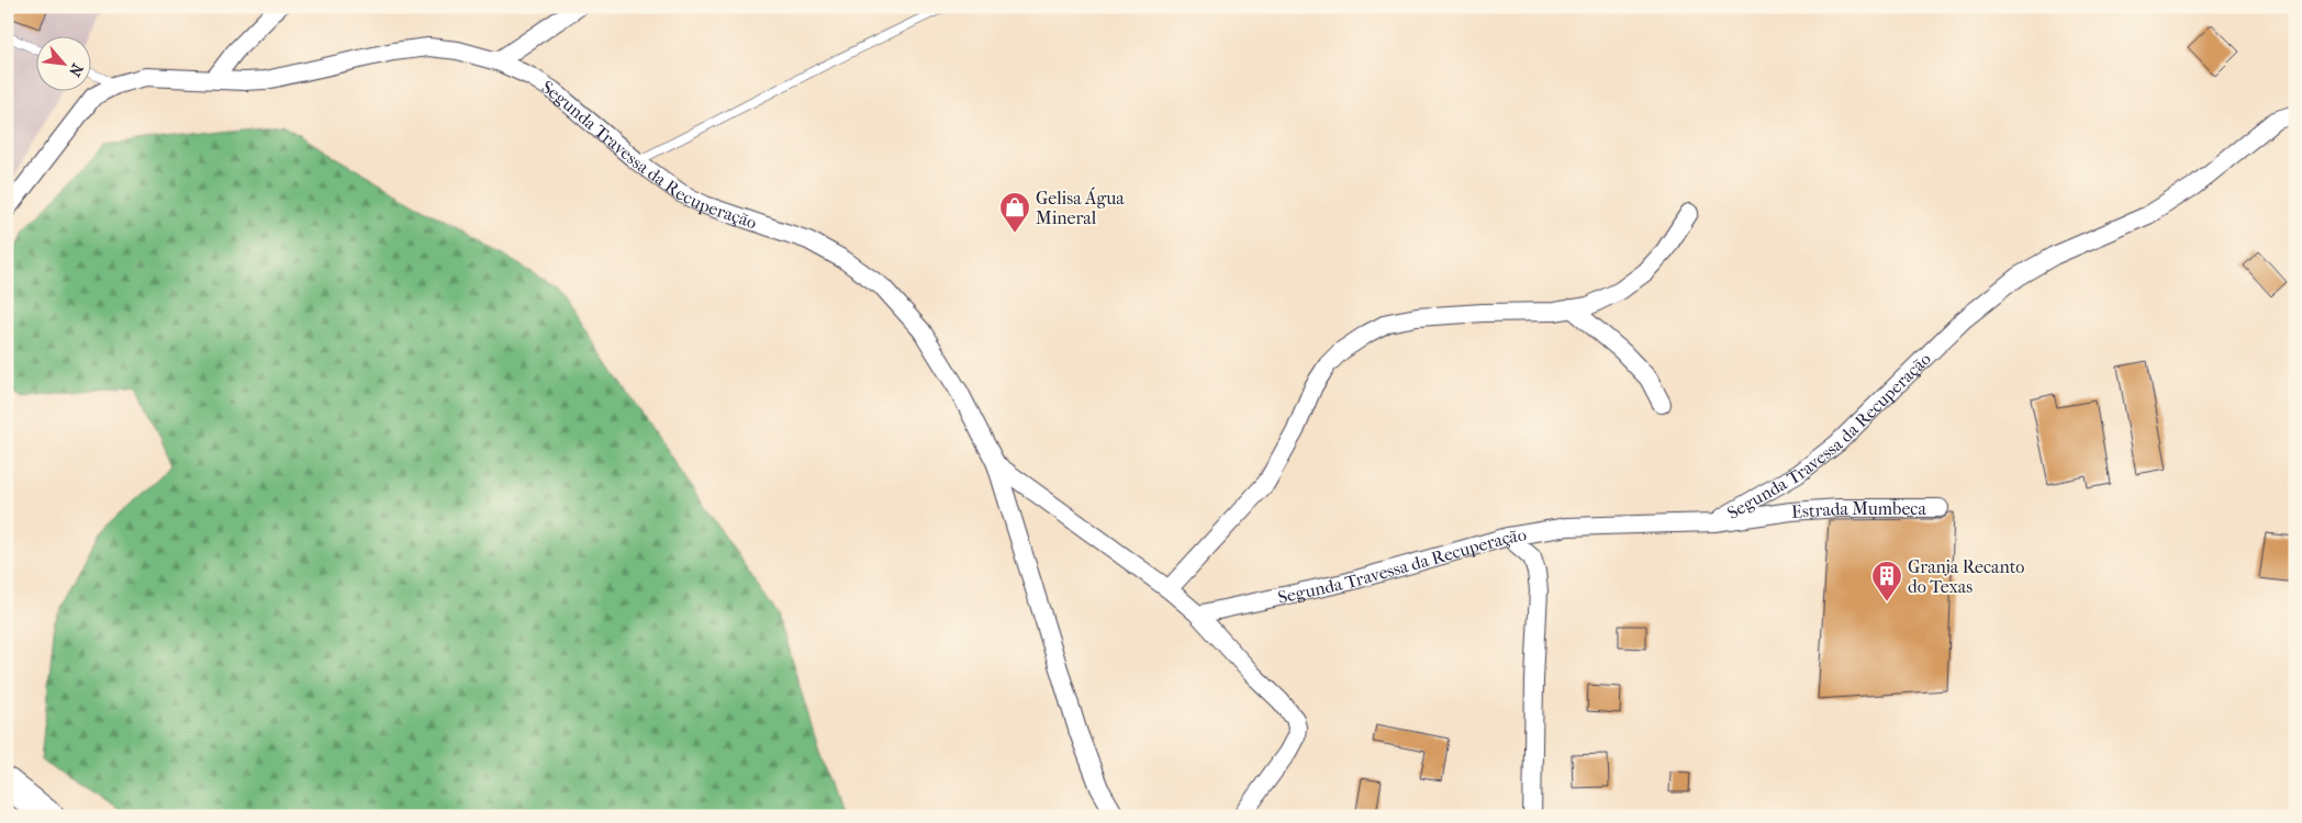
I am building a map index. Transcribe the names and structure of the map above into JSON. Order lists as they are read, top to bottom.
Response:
{
  "streets": {
    "street": ["Segunda Travessa da Recuperação", "Estrada Mumbeca"]
  },
  "crossings": [
    ["Segunda Travessa da Recuperação", "Estrada Mumbeca"]
  ],
  "places": {
    "shop": ["Gelisa Água Mineral"],
    "building": ["Granja Recanto do Texas"]
  },
  "north": "bottom right"
}
